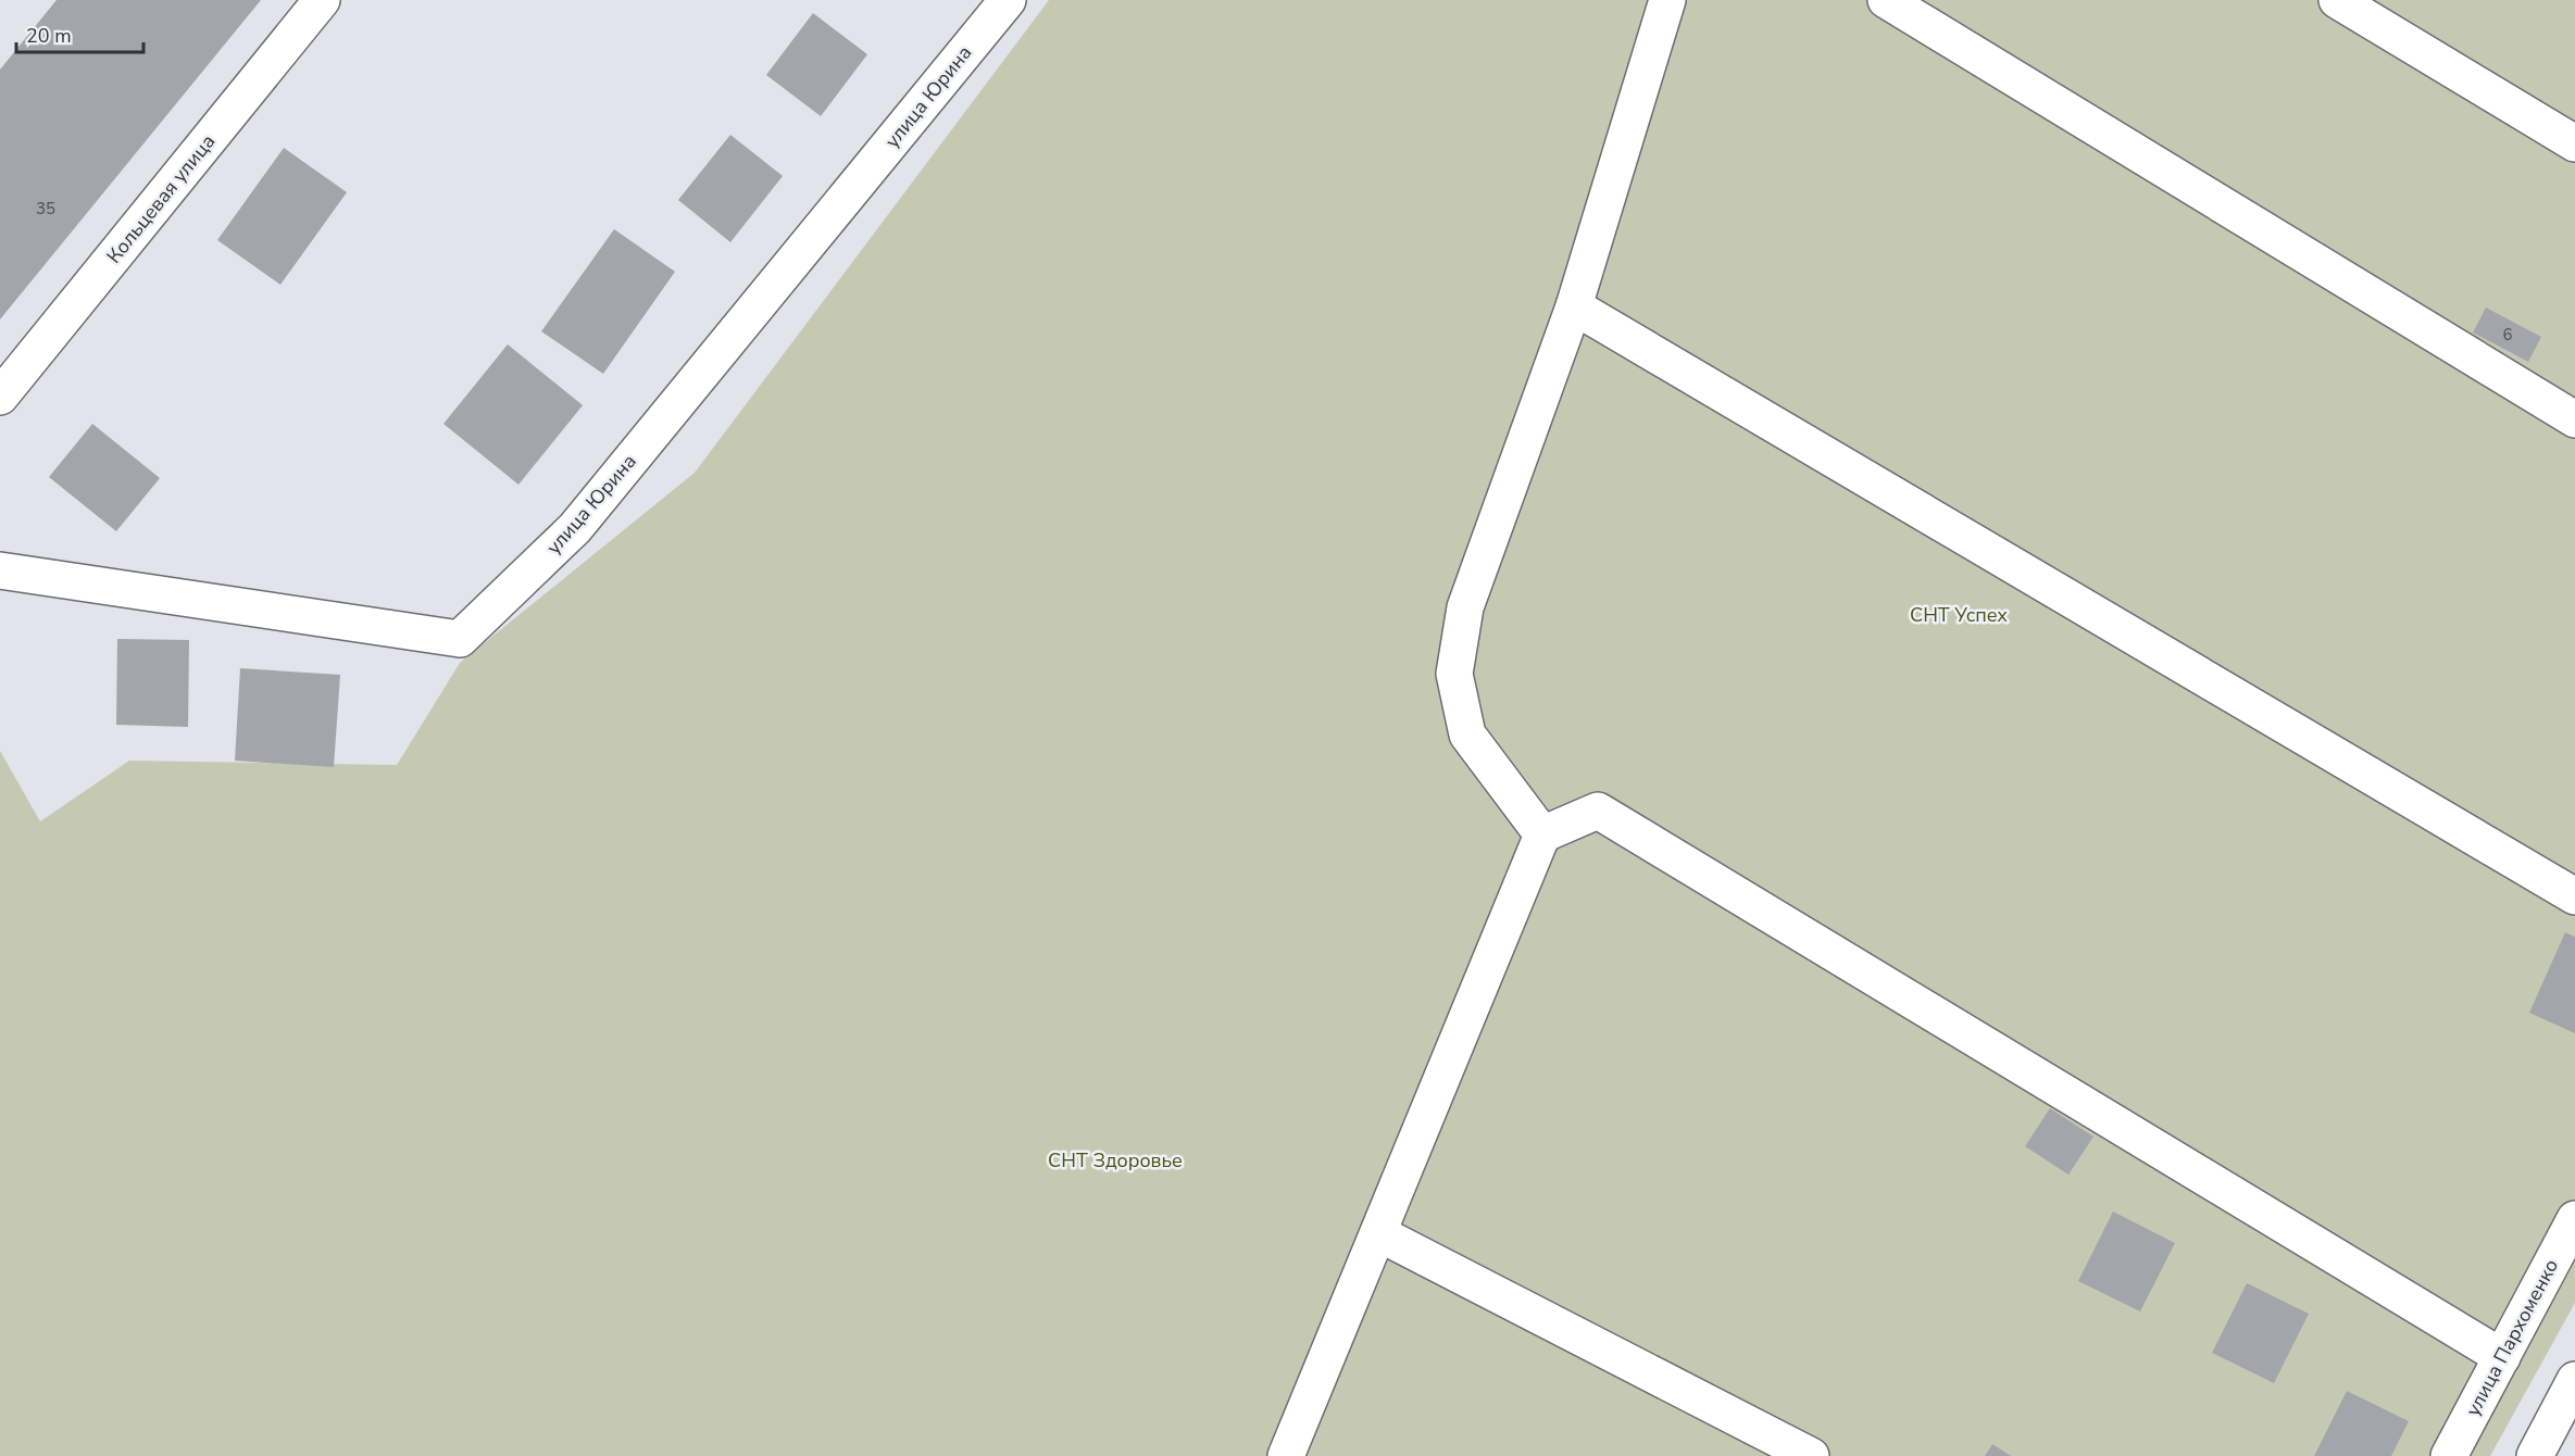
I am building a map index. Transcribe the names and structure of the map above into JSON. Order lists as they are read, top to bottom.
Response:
{
  "streets": {
    "street": ["улица Юрина", "Кольцевая улица", "улица Пархоменко"]
  },
  "parks": ["СНТ Успех", "СНТ Здоровье"],
  "house_numbers": ["35", "6"],
  "scale_bar": "20 m"
}
